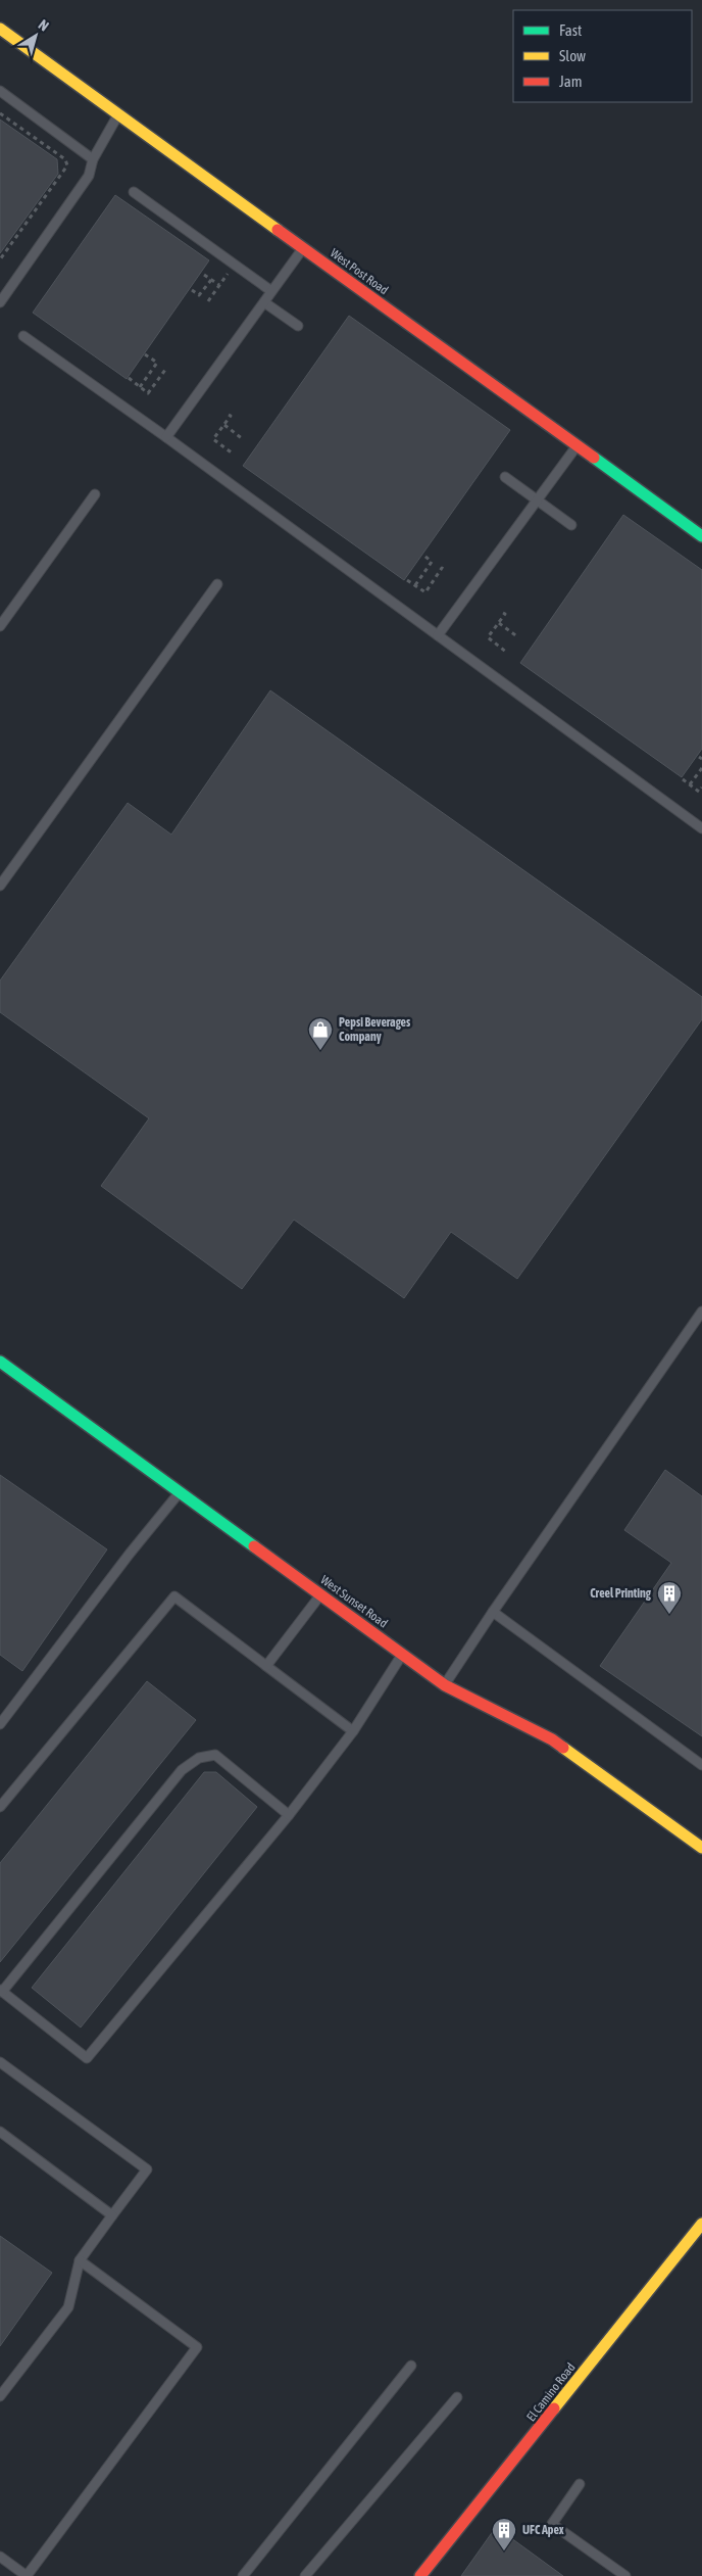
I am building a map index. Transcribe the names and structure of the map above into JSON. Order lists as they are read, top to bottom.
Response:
{
  "streets": {
    "street": ["West Post Road", "West Sunset Road", "El Camino Road"]
  },
  "places": {
    "shop": ["Pepsi Beverages Company"],
    "building": ["Creel Printing", "UFC Apex"]
  },
  "legend": ["Fast", "Slow", "Jam"],
  "north": "top right"
}
